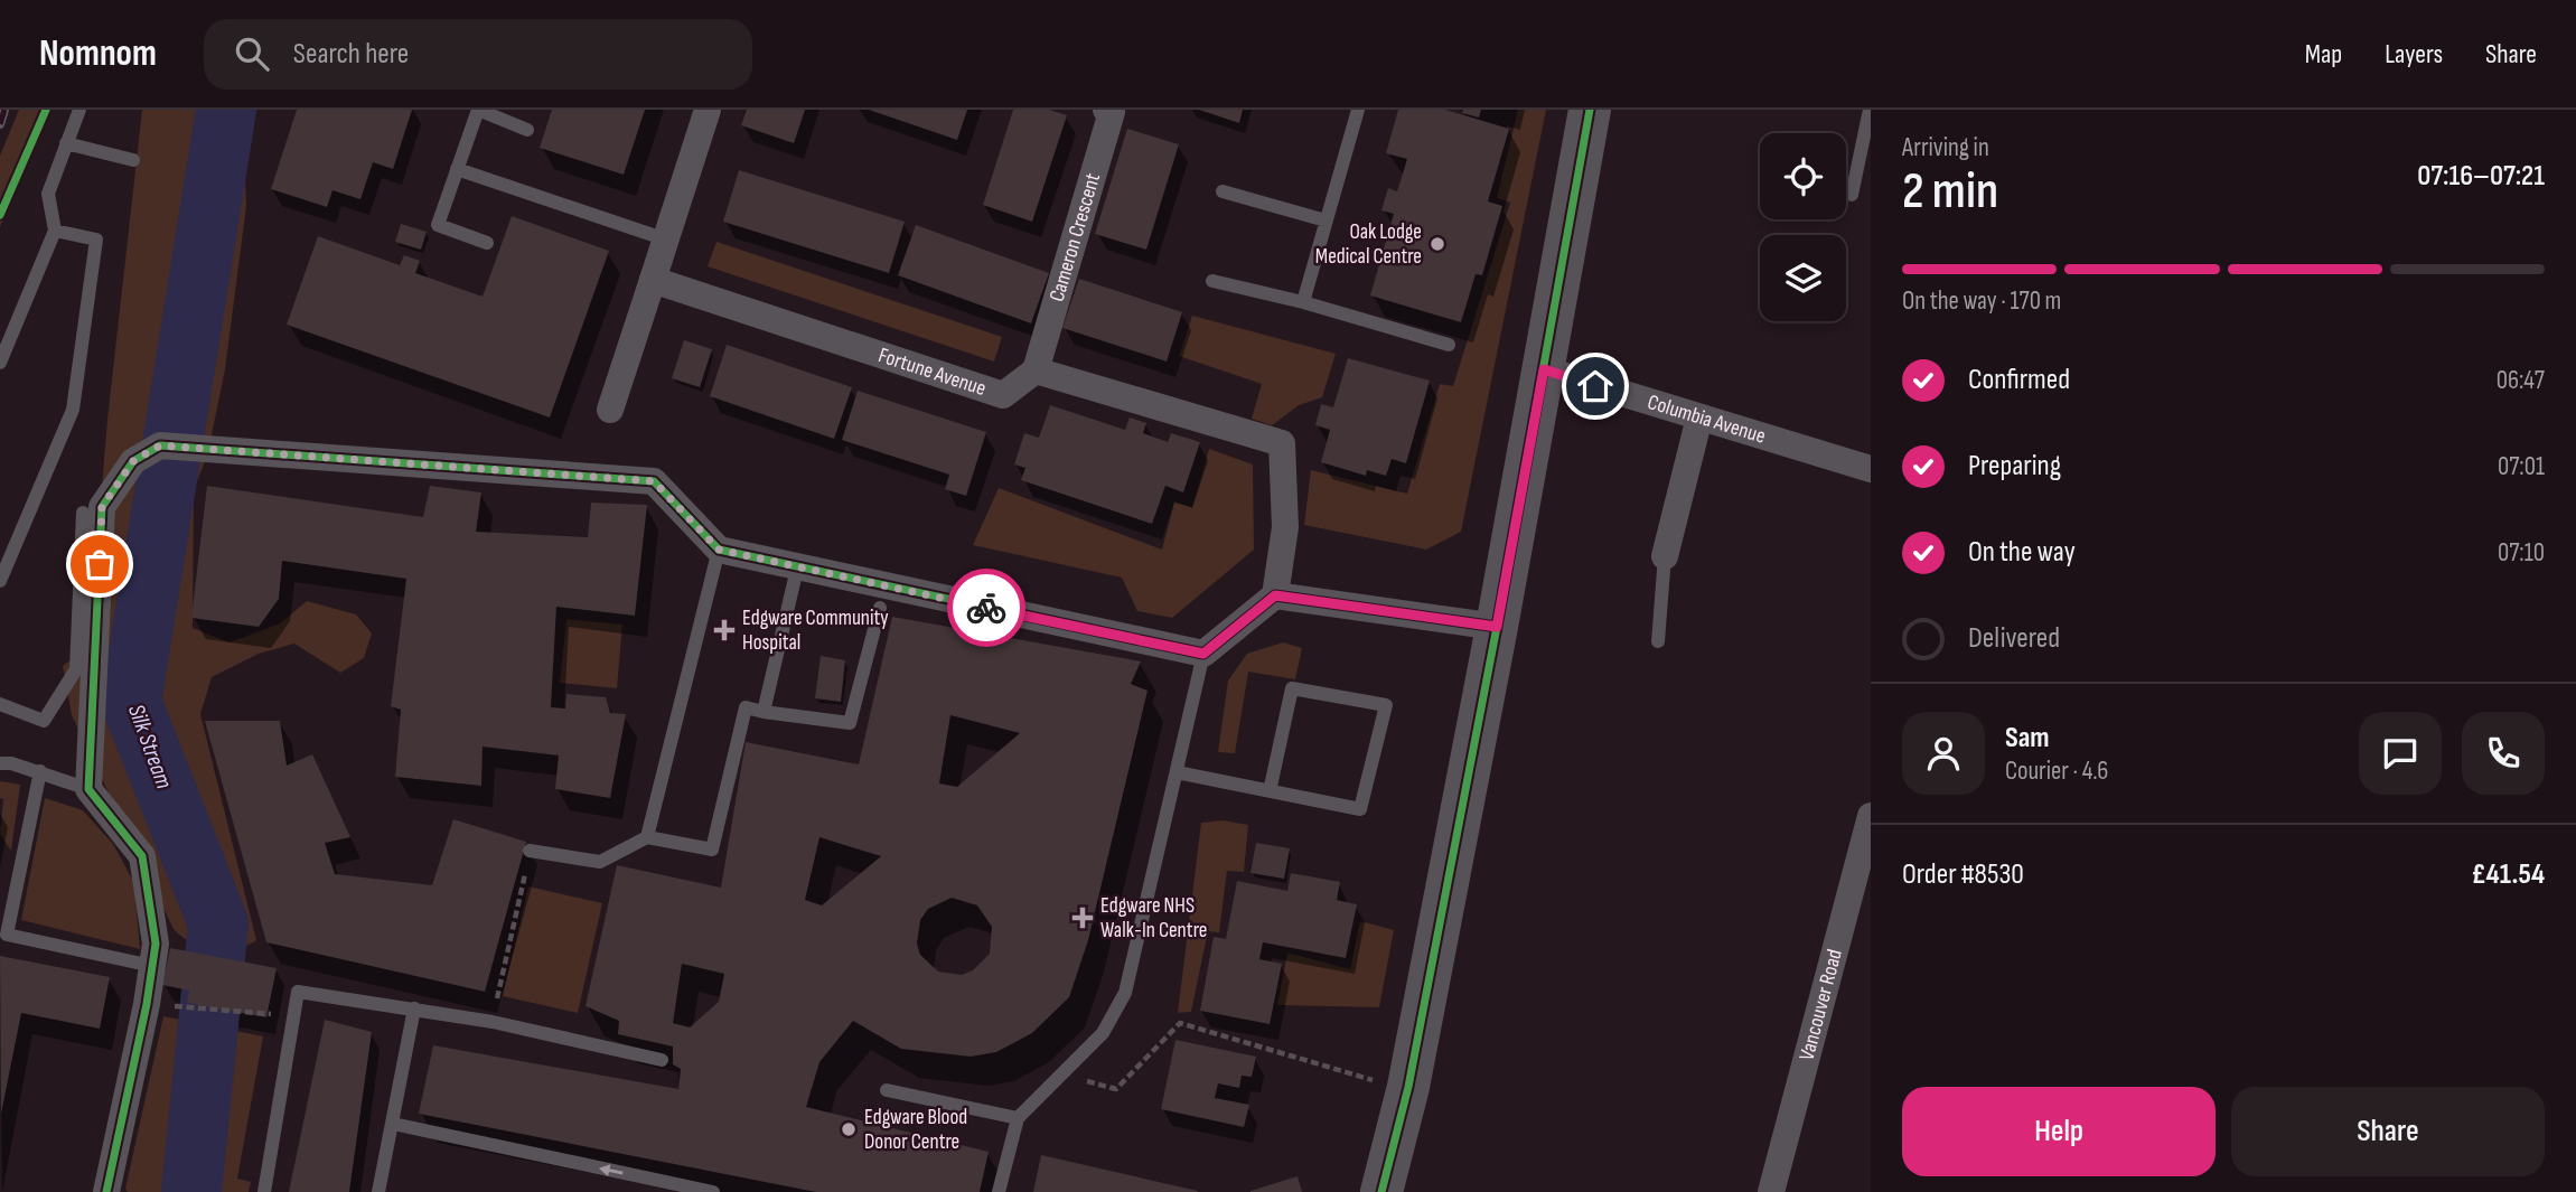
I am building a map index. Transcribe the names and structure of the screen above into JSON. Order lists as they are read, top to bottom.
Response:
{
  "streets": {
    "street": [
      "Cameron Crescent",
      "Fortune Avenue",
      "Columbia Avenue",
      "Vancouver Road"
    ]
  },
  "crossings": [
    ["Cameron Crescent", "Fortune Avenue"]
  ],
  "water": ["Silk Stream"],
  "places": {
    "other": ["Oak Lodge Medical Centre", "Edgware Blood Donor Centre"],
    "health": ["Edgware Community Hospital", "Edgware NHS Walk-In Centre"]
  },
  "page": {
    "header": "Nomnom",
    "search": "Search here",
    "nav": ["Map", "Layers", "Share"],
    "heading": ["2 min", "Arriving in", "07:16–07:21"],
    "panel": [
      "Sam",
      "Courier · 4.6",
      "Order #8530",
      "£41.54"
    ],
    "bar": "On the way · 170 m",
    "list": [
      ["Confirmed", "06:47"],
      ["Preparing", "07:01"],
      ["On the way", "07:10"],
      "Delivered"
    ],
    "buttons": ["Help", "Share"]
  }
}
